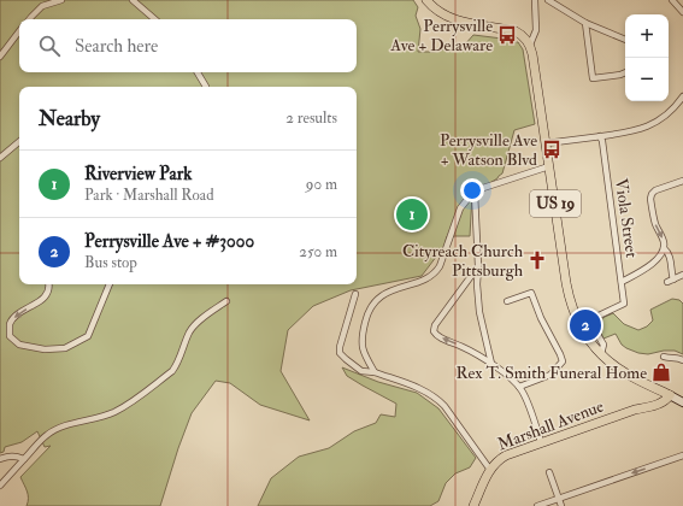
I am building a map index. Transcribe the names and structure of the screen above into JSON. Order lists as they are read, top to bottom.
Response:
{
  "streets": {
    "main road": ["US 19", "Marshall Avenue"],
    "street": ["Viola Street"]
  },
  "crossings": [
    ["US 19", "Viola Street"],
    ["US 19", "Marshall Avenue"]
  ],
  "places": {
    "bus stop": ["Perrysville Ave + Delaware", "Perrysville Ave + Watson Blvd"],
    "church": ["Cityreach Church Pittsburgh"],
    "shop": ["Rex T. Smith Funeral Home"]
  },
  "page": {
    "map_buttons": ["+", "−"],
    "search": "Search here",
    "heading": ["Nearby", "2 results"],
    "list": [
      {
        "mark": "1",
        "name": "Riverview Park",
        "note": "Park · Marshall Road",
        "value": "90 m"
      },
      {
        "mark": "2",
        "name": "Perrysville Ave + #3000",
        "note": "Bus stop",
        "value": "250 m"
      }
    ],
    "pins": ["1", "2"]
  }
}
